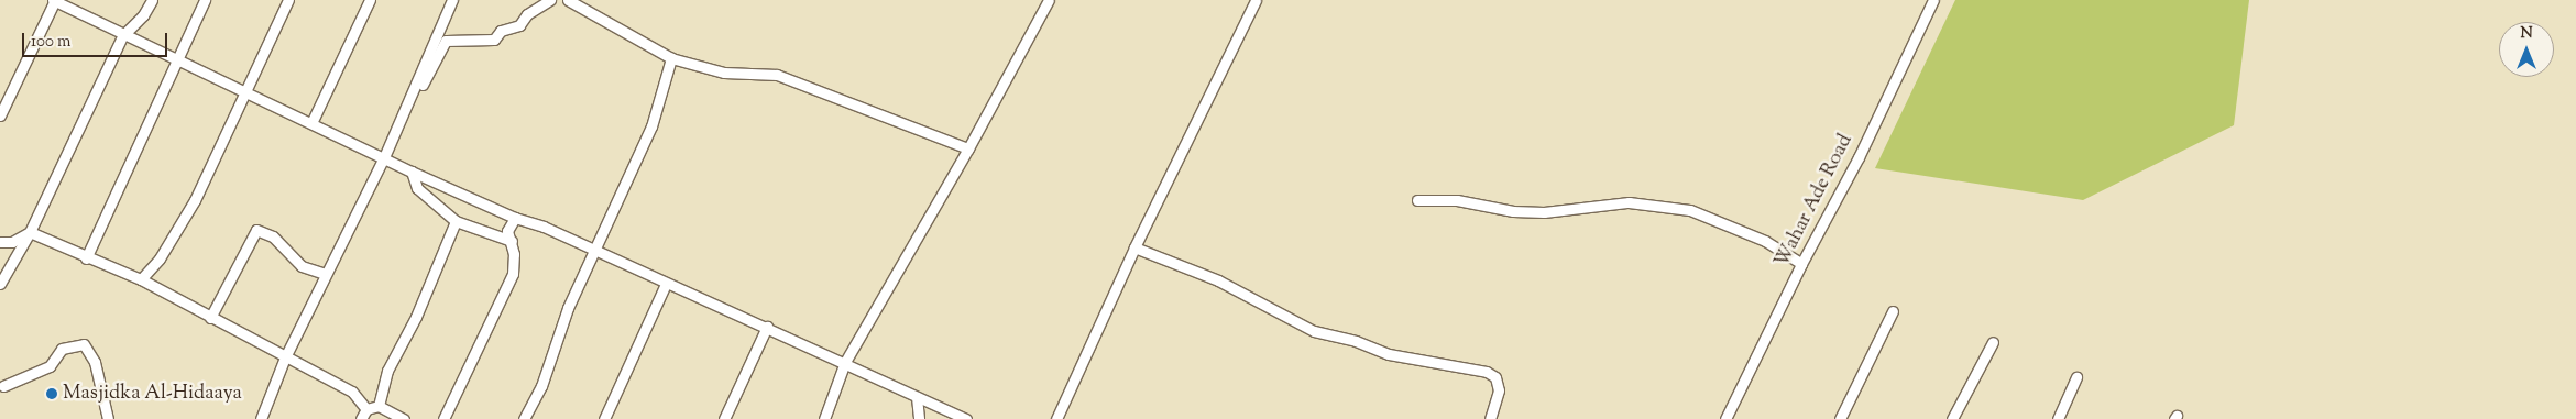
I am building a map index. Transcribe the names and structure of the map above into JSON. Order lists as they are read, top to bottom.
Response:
{
  "streets": {
    "street": ["Wahar Ade Road"]
  },
  "places": ["Masjidka Al-Hidaaya"],
  "scale_bar": "100 m",
  "north": "top"
}
